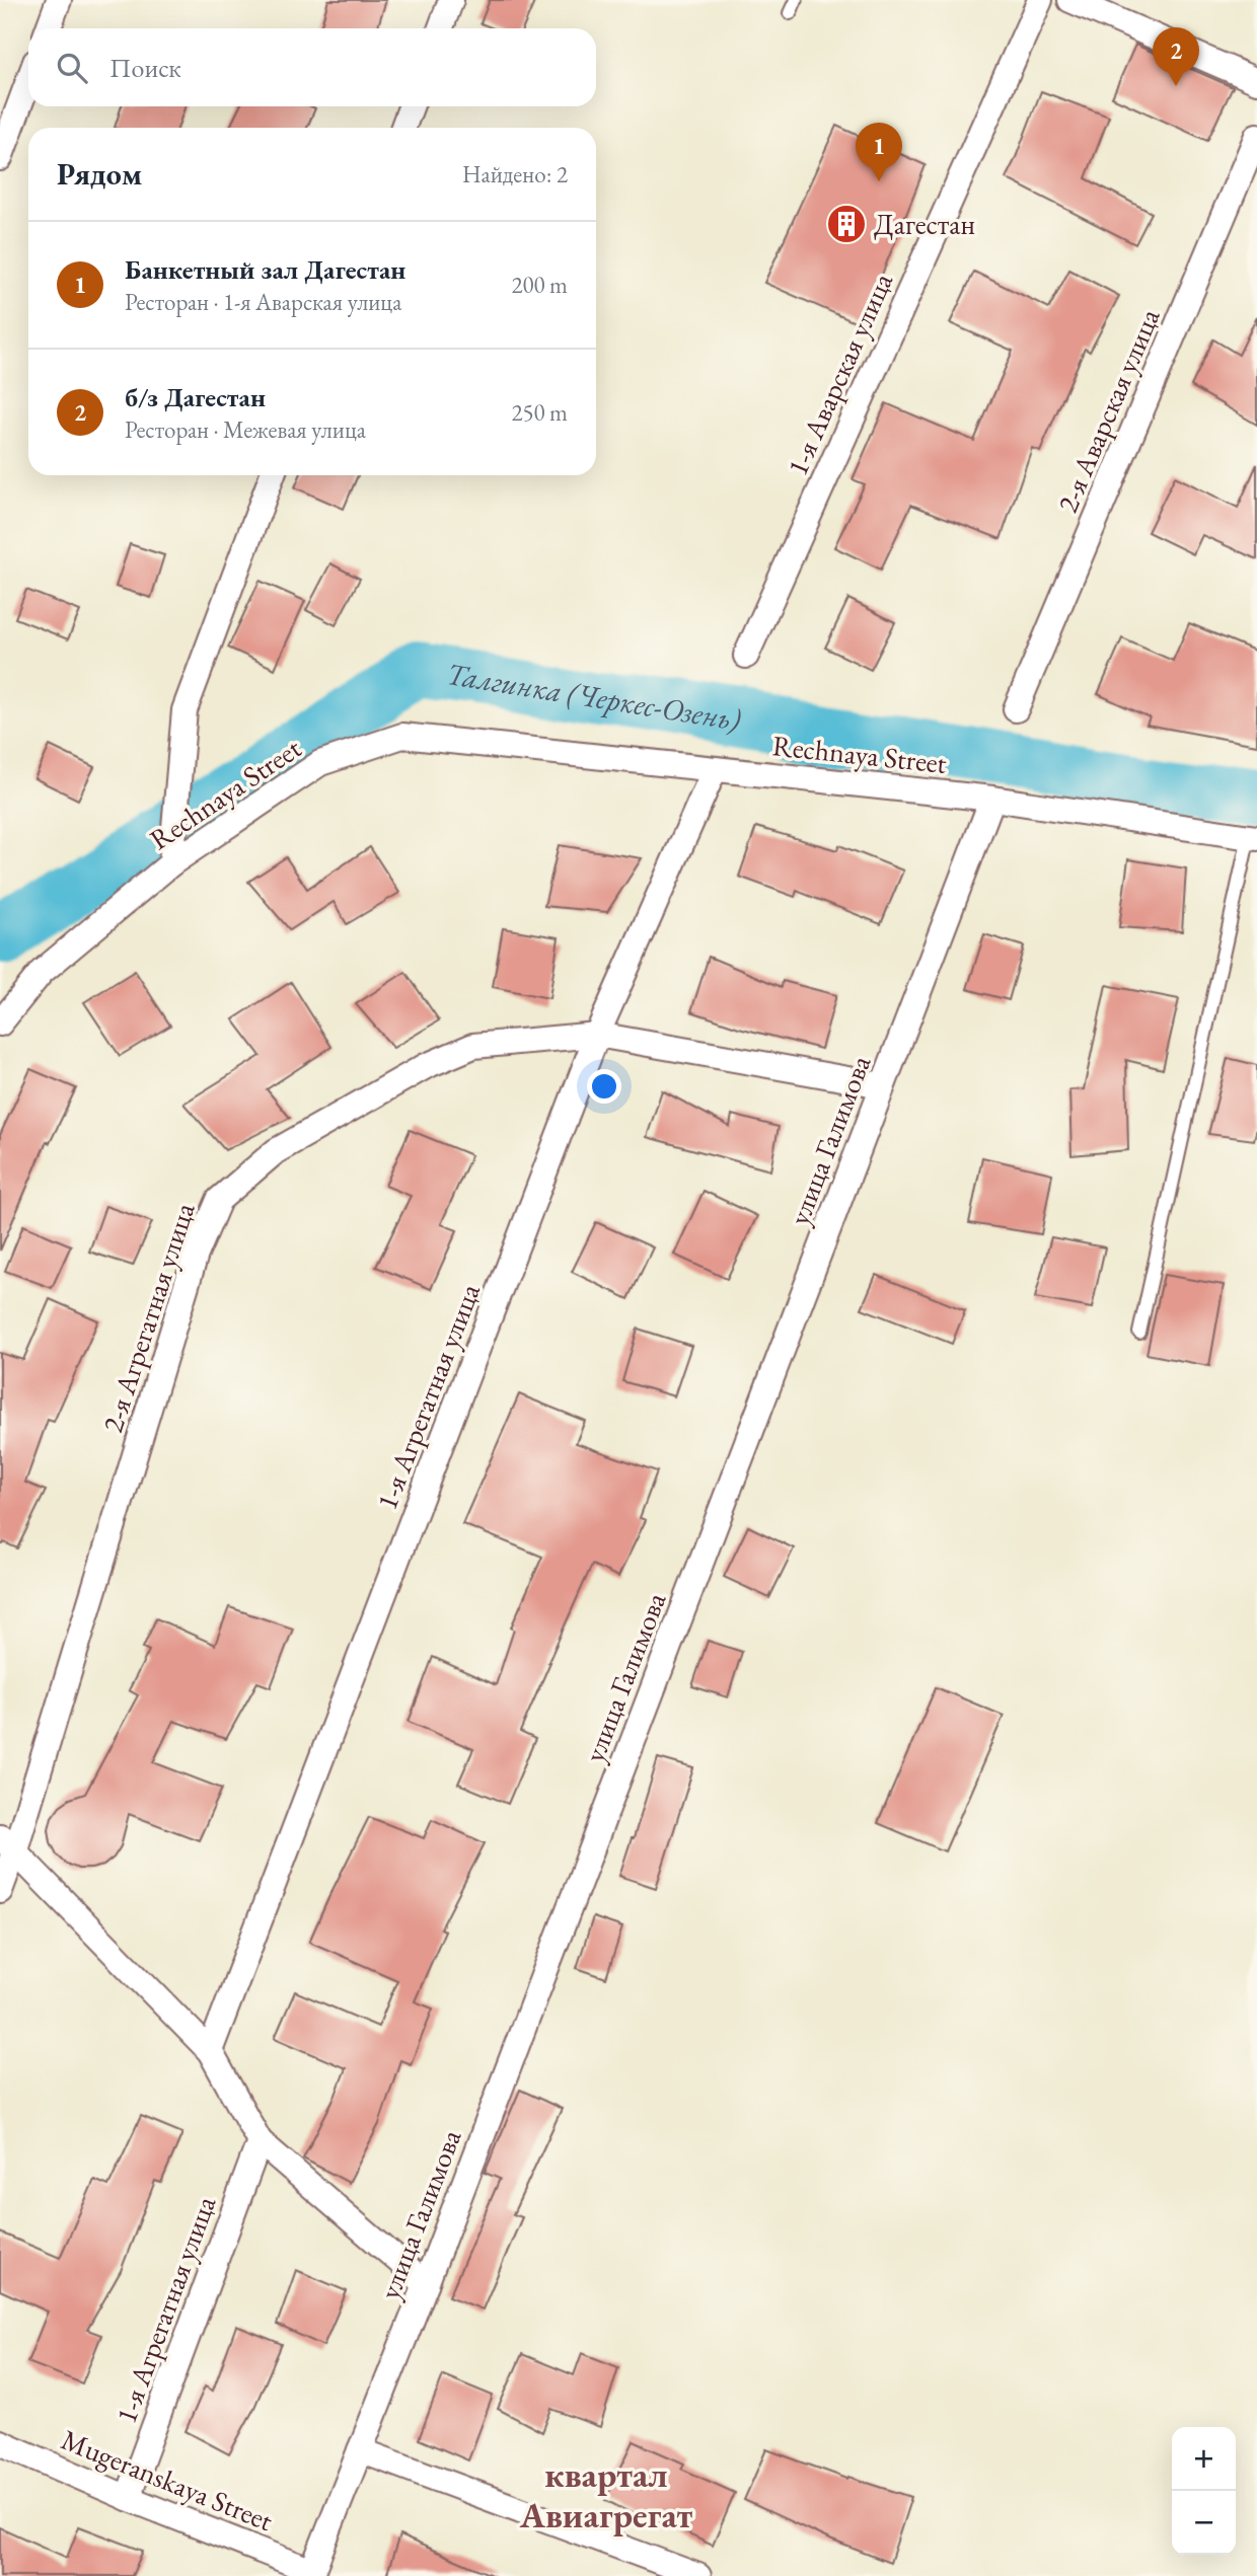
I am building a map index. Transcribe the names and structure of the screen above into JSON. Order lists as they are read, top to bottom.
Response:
{
  "streets": {
    "street": [
      "1-я Аварская улица",
      "2-я Аварская улица",
      "Rechnaya Street",
      "улица Галимова",
      "2-я Агрегатная улица",
      "1-я Агрегатная улица",
      "Mugeranskaya Street"
    ]
  },
  "crossings": [
    ["Rechnaya Street", "улица Галимова"],
    ["Rechnaya Street", "1-я Агрегатная улица"],
    ["улица Галимова", "2-я Агрегатная улица"],
    ["улица Галимова", "Mugeranskaya Street"],
    ["2-я Агрегатная улица", "1-я Агрегатная улица"],
    ["1-я Агрегатная улица", "Mugeranskaya Street"]
  ],
  "districts": ["квартал Авиагрегат"],
  "water": ["Талгинка (Черкес-Озень)"],
  "places": {
    "building": ["Дагестан"]
  },
  "page": {
    "pins": ["2", "1"],
    "search": "Поиск",
    "heading": ["Рядом", "Найдено: 2"],
    "list": [
      {
        "mark": "1",
        "name": "Банкетный зал Дагестан",
        "note": "Ресторан · 1-я Аварская улица",
        "value": "200 m"
      },
      {
        "mark": "2",
        "name": "б/з Дагестан",
        "note": "Ресторан · Межевая улица",
        "value": "250 m"
      }
    ],
    "map_buttons": ["+", "−"]
  }
}
